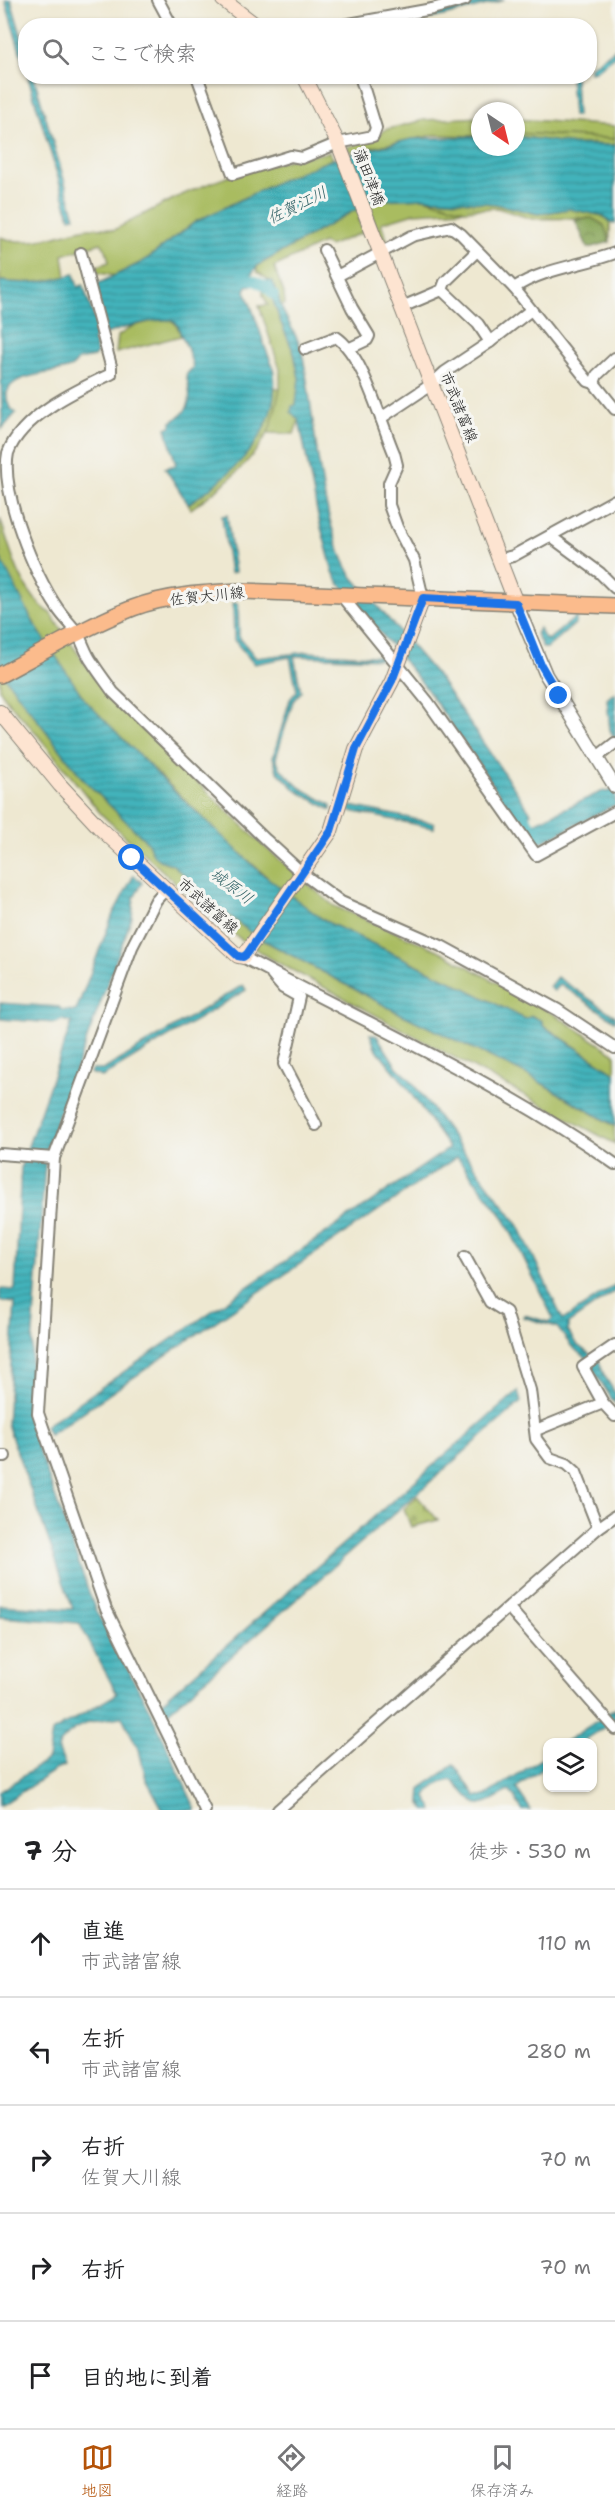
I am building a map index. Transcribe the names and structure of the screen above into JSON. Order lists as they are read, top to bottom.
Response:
{
  "streets": {
    "main road": ["蒲田津橋", "市武諸富線", "佐賀大川線"]
  },
  "crossings": [
    ["蒲田津橋", "市武諸富線"],
    ["市武諸富線", "佐賀大川線"]
  ],
  "water": ["佐賀江川", "城原川"],
  "north": "bottom right",
  "page": {
    "search": "ここで検索",
    "heading": ["7 分", "徒歩 · 530 m"],
    "list": [
      ["直進", "市武諸富線", "110 m"],
      ["左折", "市武諸富線", "280 m"],
      ["右折", "佐賀大川線", "70 m"],
      ["右折", "70 m"],
      "目的地に到着"
    ],
    "nav": ["地図", "経路", "保存済み"]
  }
}
